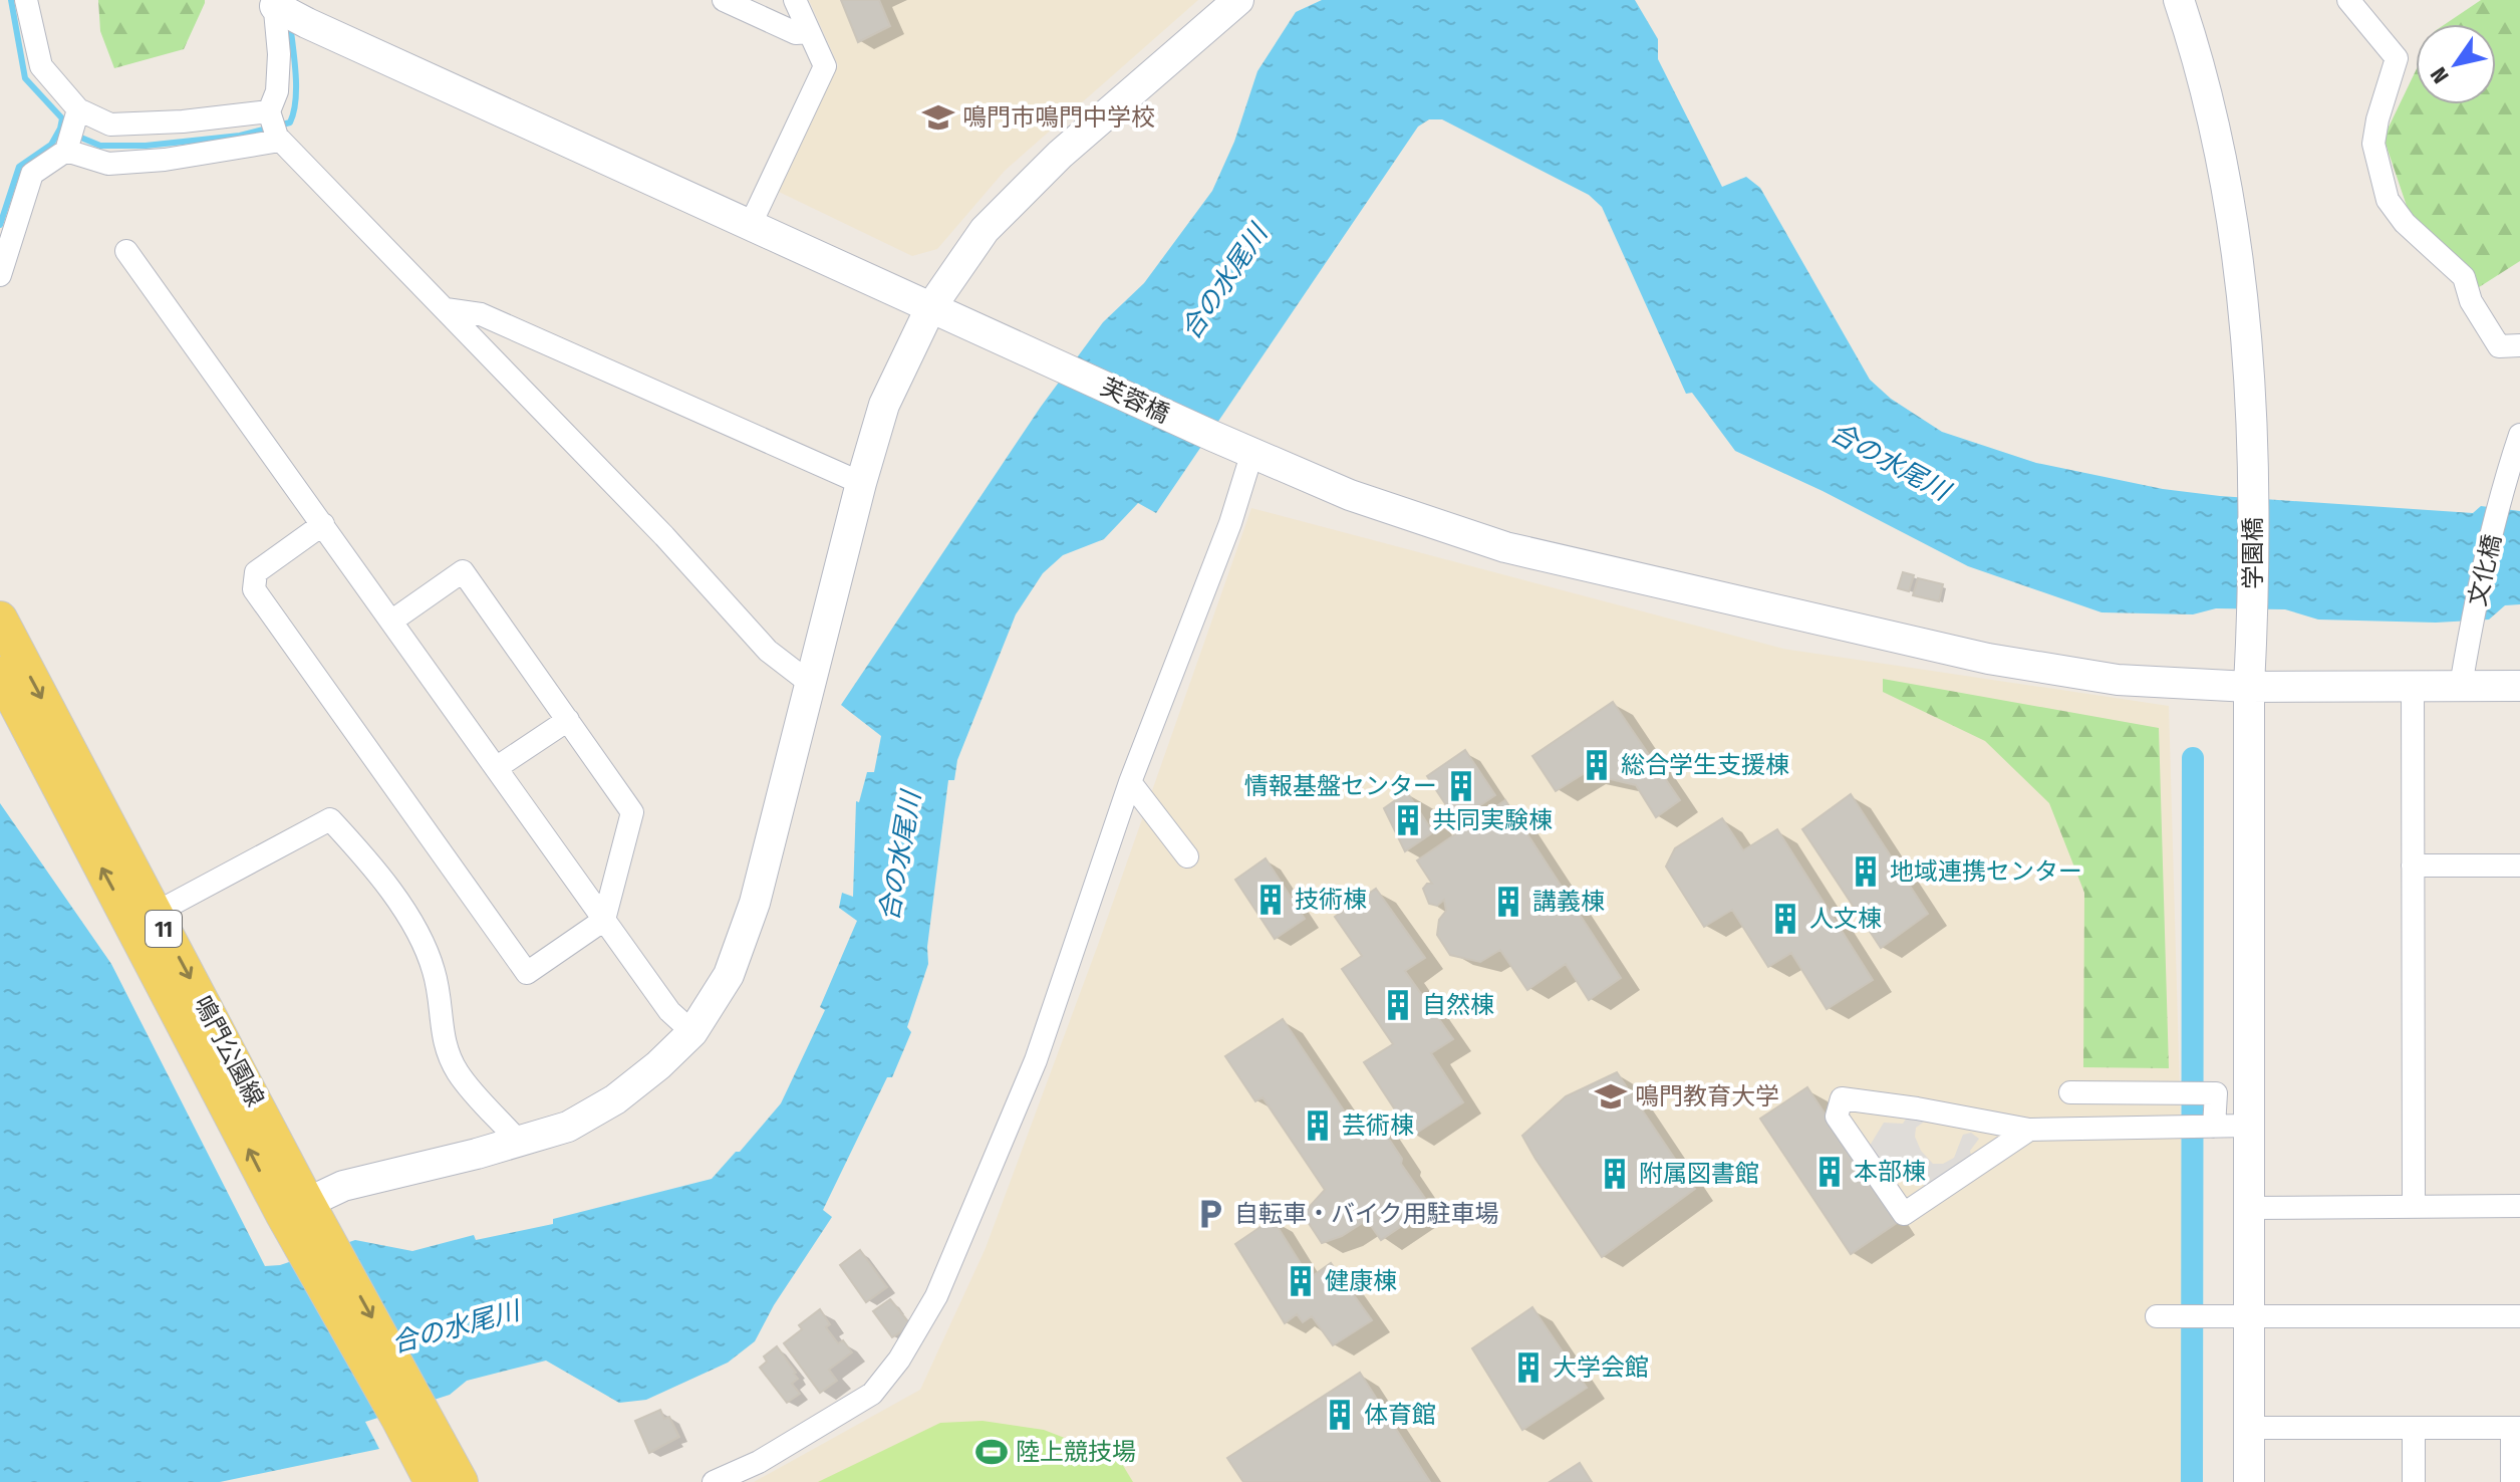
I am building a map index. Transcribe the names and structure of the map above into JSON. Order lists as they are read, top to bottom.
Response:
{
  "streets": {
    "main road": ["11", "鳴門公園線"],
    "street": ["芙蓉橋", "学園橋", "文化橋"]
  },
  "crossings": [
    ["芙蓉橋", "学園橋"],
    ["芙蓉橋", "文化橋"]
  ],
  "water": ["合の水尾川"],
  "places": {
    "school or university": ["鳴門市鳴門中学校", "鳴門教育大学"],
    "building": [
      "総合学生支援棟",
      "情報基盤センター",
      "共同実験棟",
      "地域連携センター",
      "技術棟",
      "講義棟",
      "人文棟",
      "自然棟",
      "芸術棟",
      "本部棟",
      "附属図書館",
      "健康棟",
      "大学会館",
      "体育館"
    ],
    "parking": ["自転車・バイク用駐車場"],
    "sports": ["陸上競技場"]
  },
  "north": "bottom left"
}
